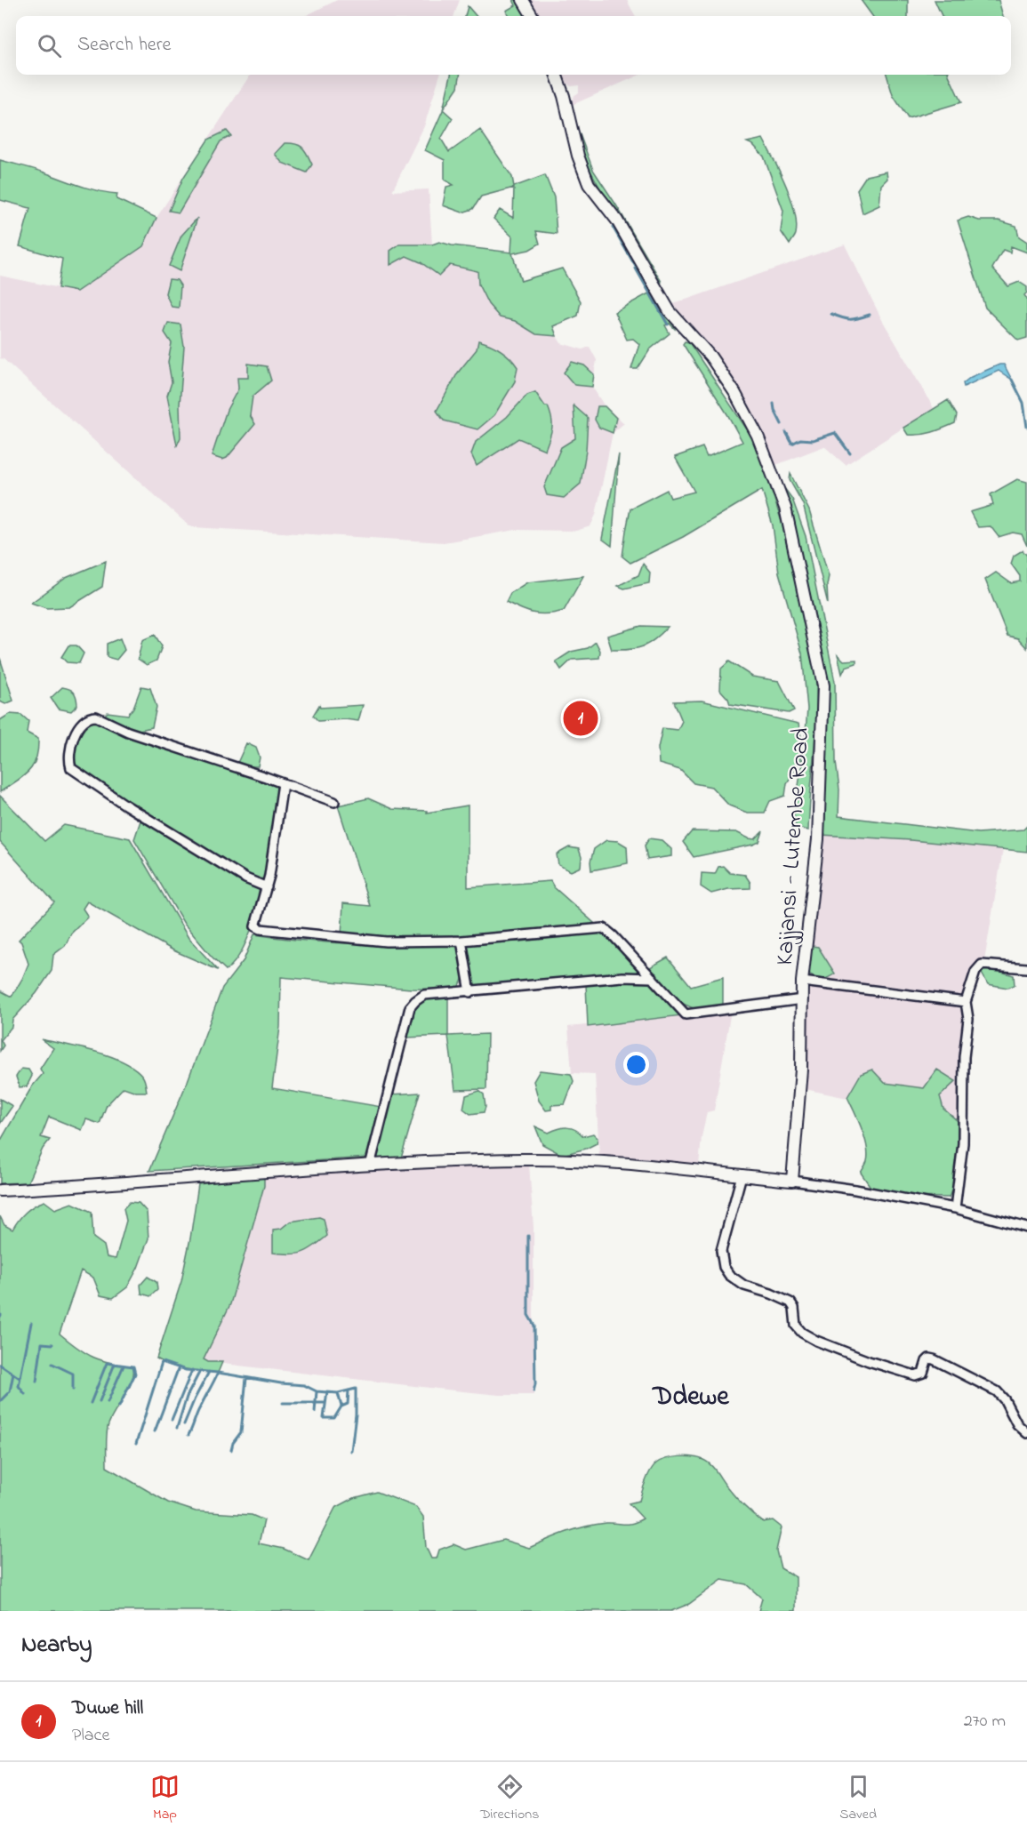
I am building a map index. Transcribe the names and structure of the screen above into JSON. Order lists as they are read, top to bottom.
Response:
{
  "streets": {
    "street": ["Kajjansi - Lutembe Road"]
  },
  "districts": ["Ddewe"],
  "page": {
    "search": "Search here",
    "pins": "1",
    "heading": "Nearby",
    "list": [
      {
        "mark": "1",
        "name": "Duwe hill",
        "note": "Place",
        "value": "270 m"
      }
    ],
    "nav": ["Map", "Directions", "Saved"]
  }
}
